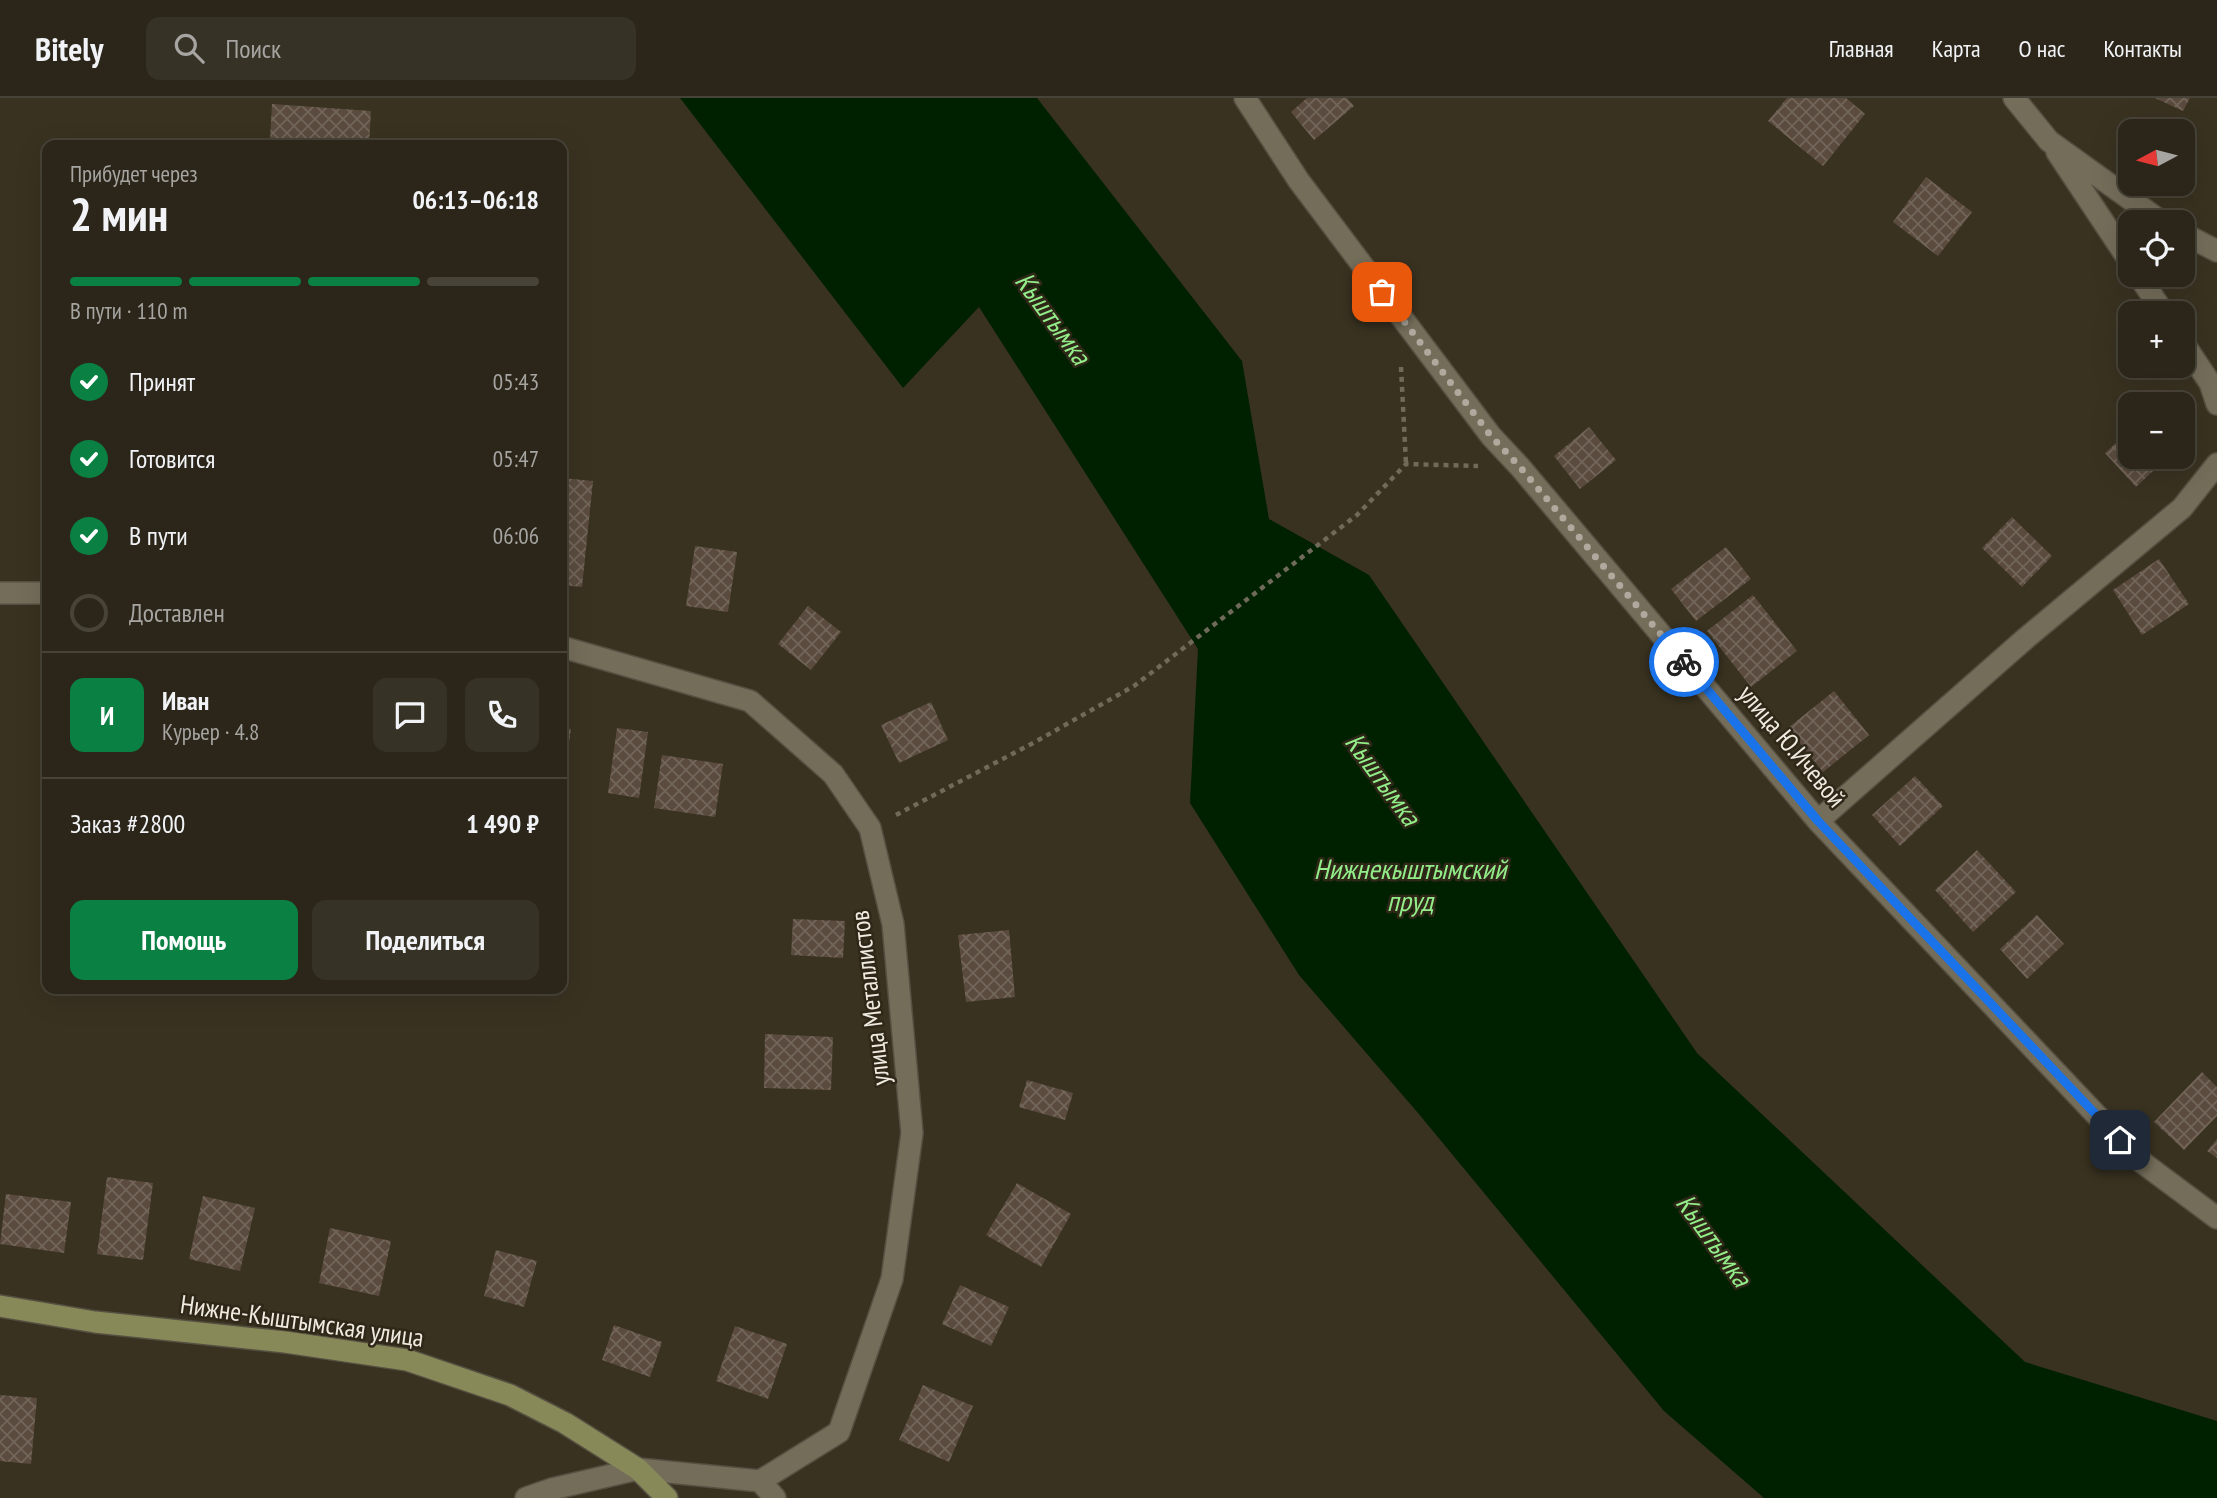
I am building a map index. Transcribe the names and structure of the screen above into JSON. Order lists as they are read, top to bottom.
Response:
{
  "streets": {
    "main road": ["Нижне-Кыштымская улица"],
    "street": ["улица Ю.Ичевой", "улица Металлистов"]
  },
  "crossings": [
    ["улица Металлистов", "Нижне-Кыштымская улица"]
  ],
  "water": ["Кыштымка", "Нижнекыштымский пруд"],
  "north": "left",
  "page": {
    "header": "Bitely",
    "search": "Поиск",
    "nav": [
      "Главная",
      "Карта",
      "О нас",
      "Контакты"
    ],
    "map_buttons": ["+", "−"],
    "heading": ["2 мин", "Прибудет через", "06:13–06:18"],
    "panel": [
      "Иван",
      "Курьер · 4.8",
      "Заказ #2800",
      "1 490 ₽"
    ],
    "bar": "В пути · 110 m",
    "list": [
      ["Принят", "05:43"],
      ["Готовится", "05:47"],
      ["В пути", "06:06"],
      "Доставлен"
    ],
    "round": "И",
    "buttons": ["Помощь", "Поделиться"]
  }
}
